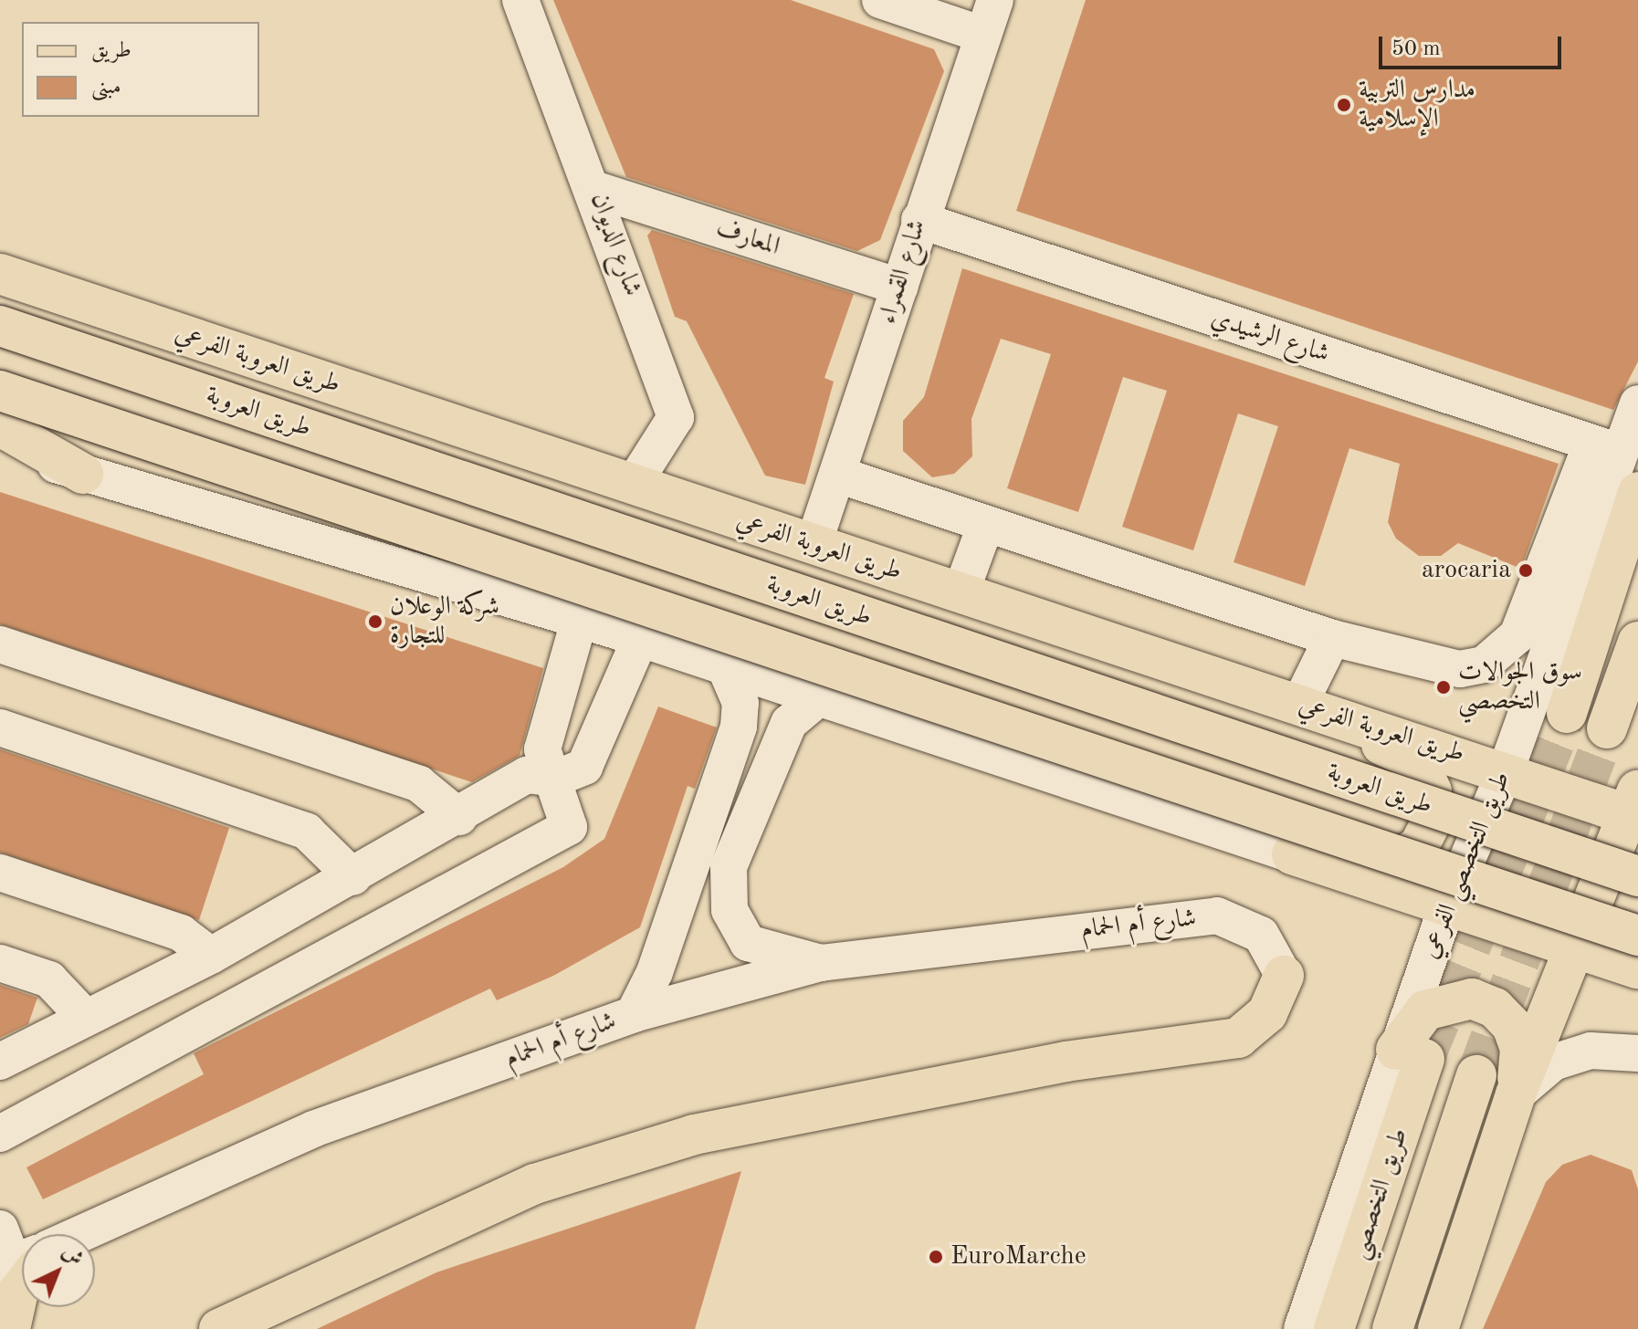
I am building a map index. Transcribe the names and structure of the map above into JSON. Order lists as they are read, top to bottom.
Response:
{
  "streets": {
    "main road": [
      "طريق العروبة الفرعي",
      "طريق العروبة",
      "شارع أم الحمام",
      "طريق التخصصي"
    ],
    "street": [
      "المعارف",
      "شارع الديوان",
      "شارع القمراء",
      "شارع الرشيدي",
      "طريق التخصصي الفرعي"
    ]
  },
  "crossings": [
    ["المعارف", "شارع الديوان"],
    ["المعارف", "شارع القمراء"],
    ["شارع الديوان", "طريق العروبة الفرعي"],
    ["شارع القمراء", "شارع الرشيدي"],
    ["شارع القمراء", "طريق العروبة الفرعي"],
    ["شارع الرشيدي", "طريق التخصصي الفرعي"],
    ["طريق العروبة الفرعي", "طريق التخصصي الفرعي"],
    ["طريق التخصصي الفرعي", "طريق التخصصي"]
  ],
  "places": [
    "مدارس التربية الإسلامية",
    "arocaria",
    "شركة الوعلان للتجارة",
    "سوق الجوالات التخصصي",
    "EuroMarche"
  ],
  "legend": ["طريق", "مبنى"],
  "scale_bar": "50 m",
  "north": "top right"
}
